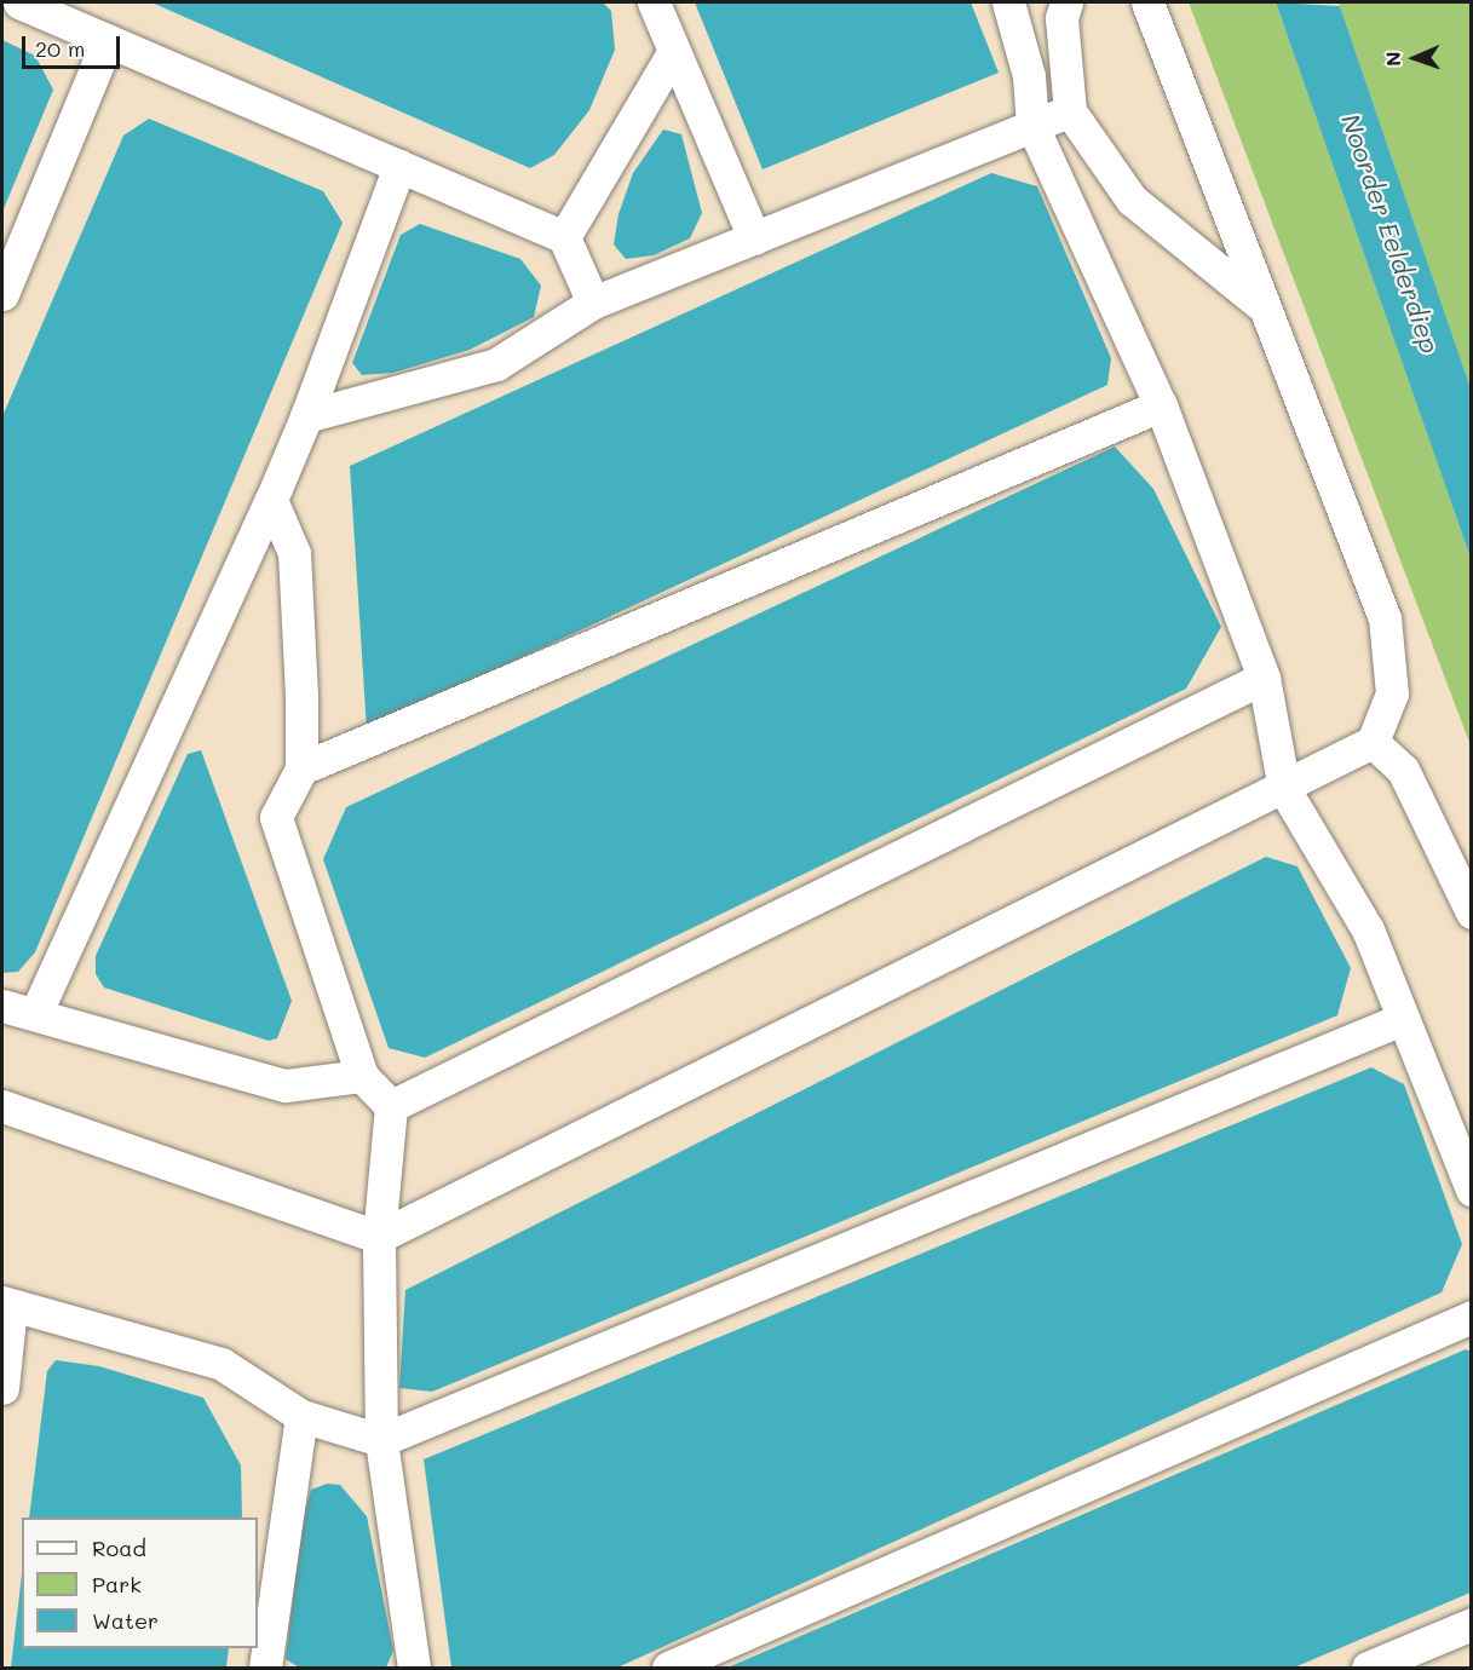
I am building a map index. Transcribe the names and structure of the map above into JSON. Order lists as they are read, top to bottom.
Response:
{
  "water": ["Noorder Eelderdiep"],
  "legend": ["Road", "Park", "Water"],
  "scale_bar": "20 m",
  "north": "left"
}
